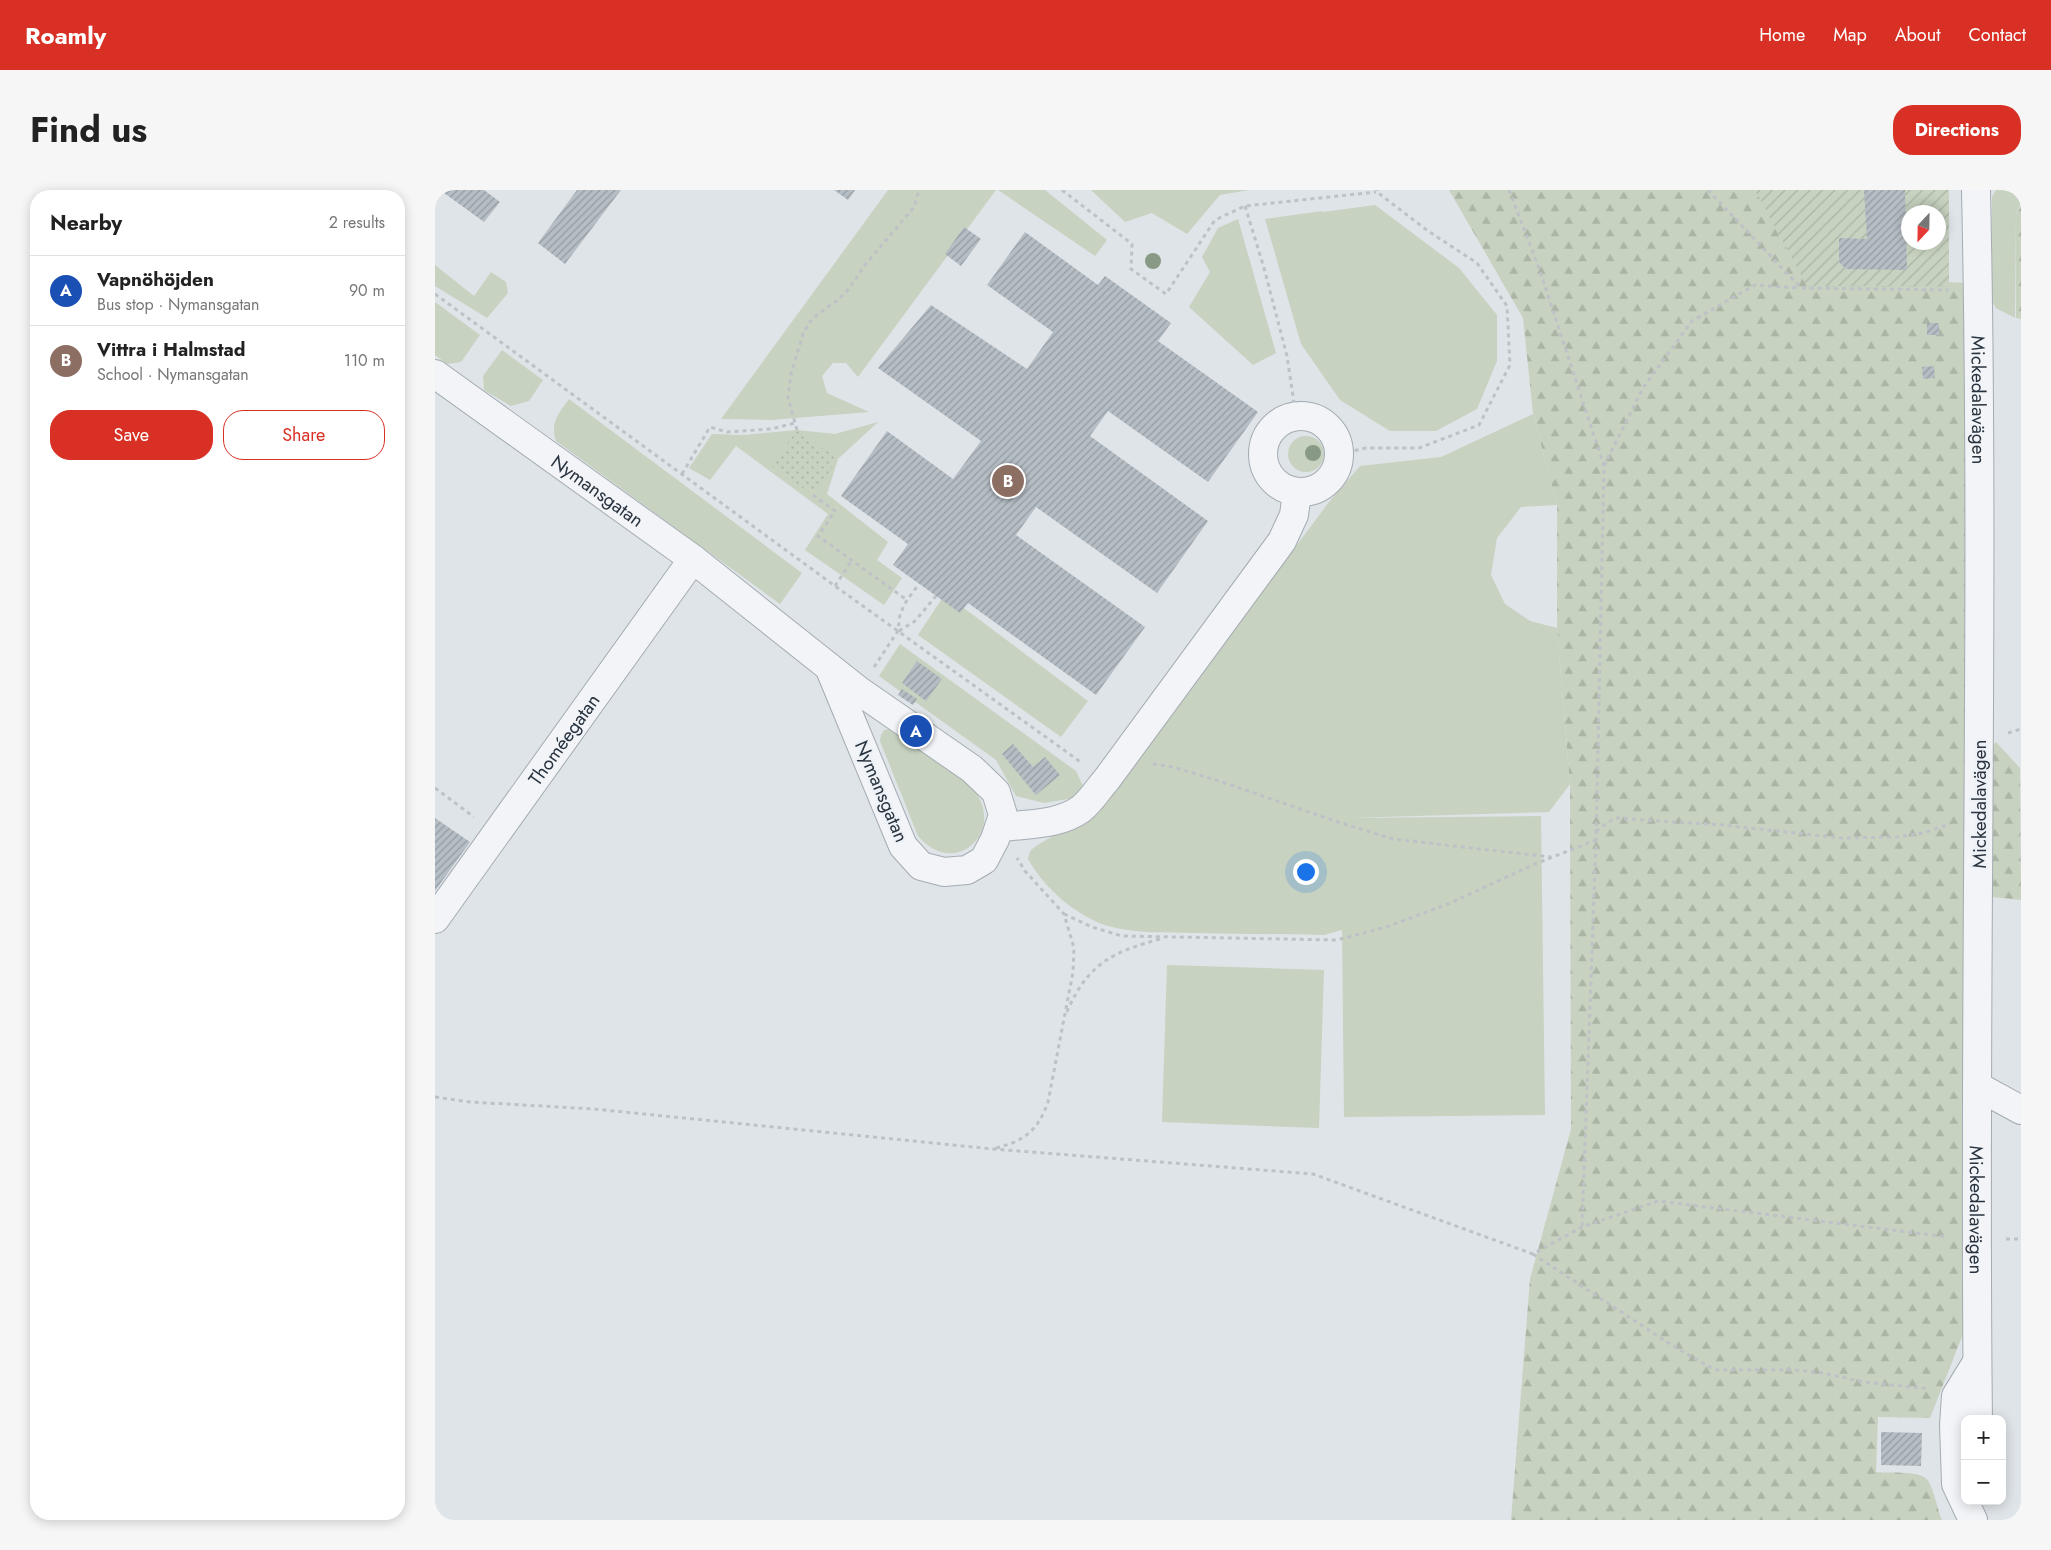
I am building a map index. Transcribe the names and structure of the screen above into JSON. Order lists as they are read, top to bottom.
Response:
{
  "streets": {
    "street": ["Mickedalavägen", "Nymansgatan", "Thoméegatan"]
  },
  "crossings": [
    ["Nymansgatan", "Thoméegatan"]
  ],
  "north": "bottom",
  "page": {
    "header": "Roamly",
    "nav": [
      "Home",
      "Map",
      "About",
      "Contact"
    ],
    "title": "Find us",
    "buttons": [
      "Directions",
      ["Save", "Share"]
    ],
    "heading": ["Nearby", "2 results"],
    "list": [
      {
        "mark": "A",
        "name": "Vapnöhöjden",
        "note": "Bus stop · Nymansgatan",
        "value": "90 m"
      },
      {
        "mark": "B",
        "name": "Vittra i Halmstad",
        "note": "School · Nymansgatan",
        "value": "110 m"
      }
    ],
    "pins": ["B", "A"],
    "map_buttons": ["+", "−"]
  }
}
